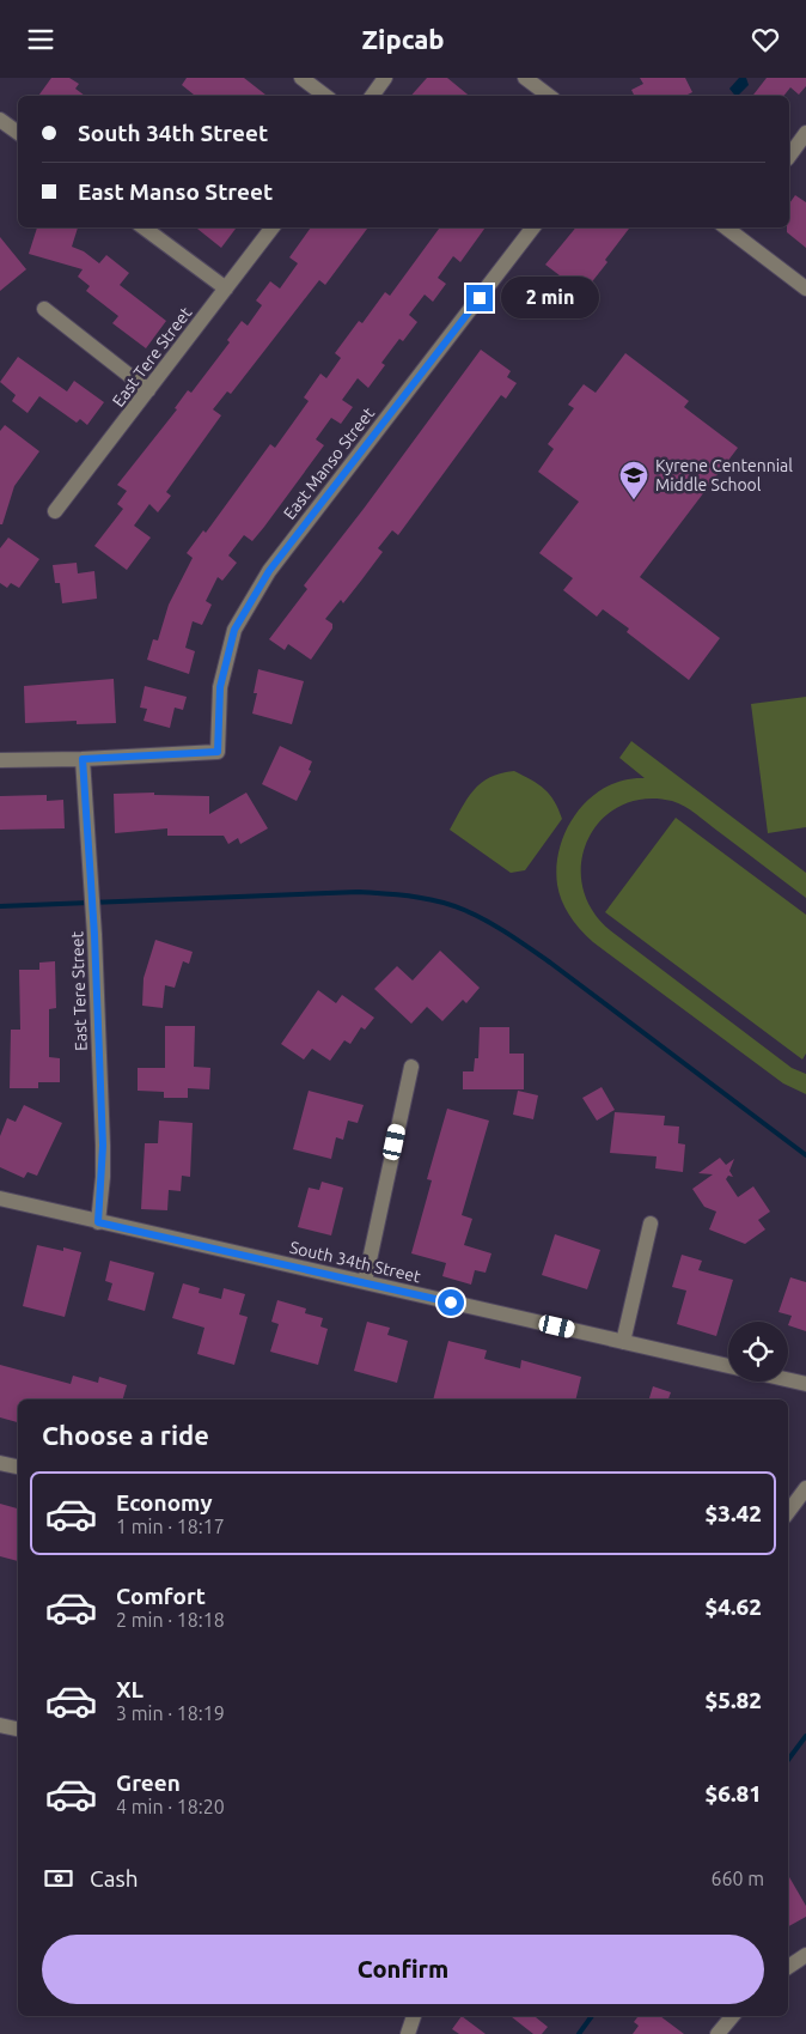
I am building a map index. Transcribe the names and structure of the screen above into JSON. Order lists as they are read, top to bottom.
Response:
{
  "streets": {
    "street": ["East Tere Street", "East Manso Street", "South 34th Street"]
  },
  "crossings": [
    ["East Tere Street", "East Manso Street"],
    ["East Tere Street", "South 34th Street"]
  ],
  "places": {
    "school or university": ["Kyrene Centennial Middle School"]
  },
  "page": {
    "header": "Zipcab",
    "banner": ["South 34th Street", "East Manso Street"],
    "bubble": "2 min",
    "heading": "Choose a ride",
    "list": [
      {
        "name": "Economy",
        "note": "1 min · 18:17",
        "value": "$3.42"
      },
      {
        "name": "Comfort",
        "note": "2 min · 18:18",
        "value": "$4.62"
      },
      {
        "name": "XL",
        "note": "3 min · 18:19",
        "value": "$5.82"
      },
      {
        "name": "Green",
        "note": "4 min · 18:20",
        "value": "$6.81"
      }
    ],
    "pay": ["Cash", "660 m"],
    "buttons": "Confirm"
  }
}
